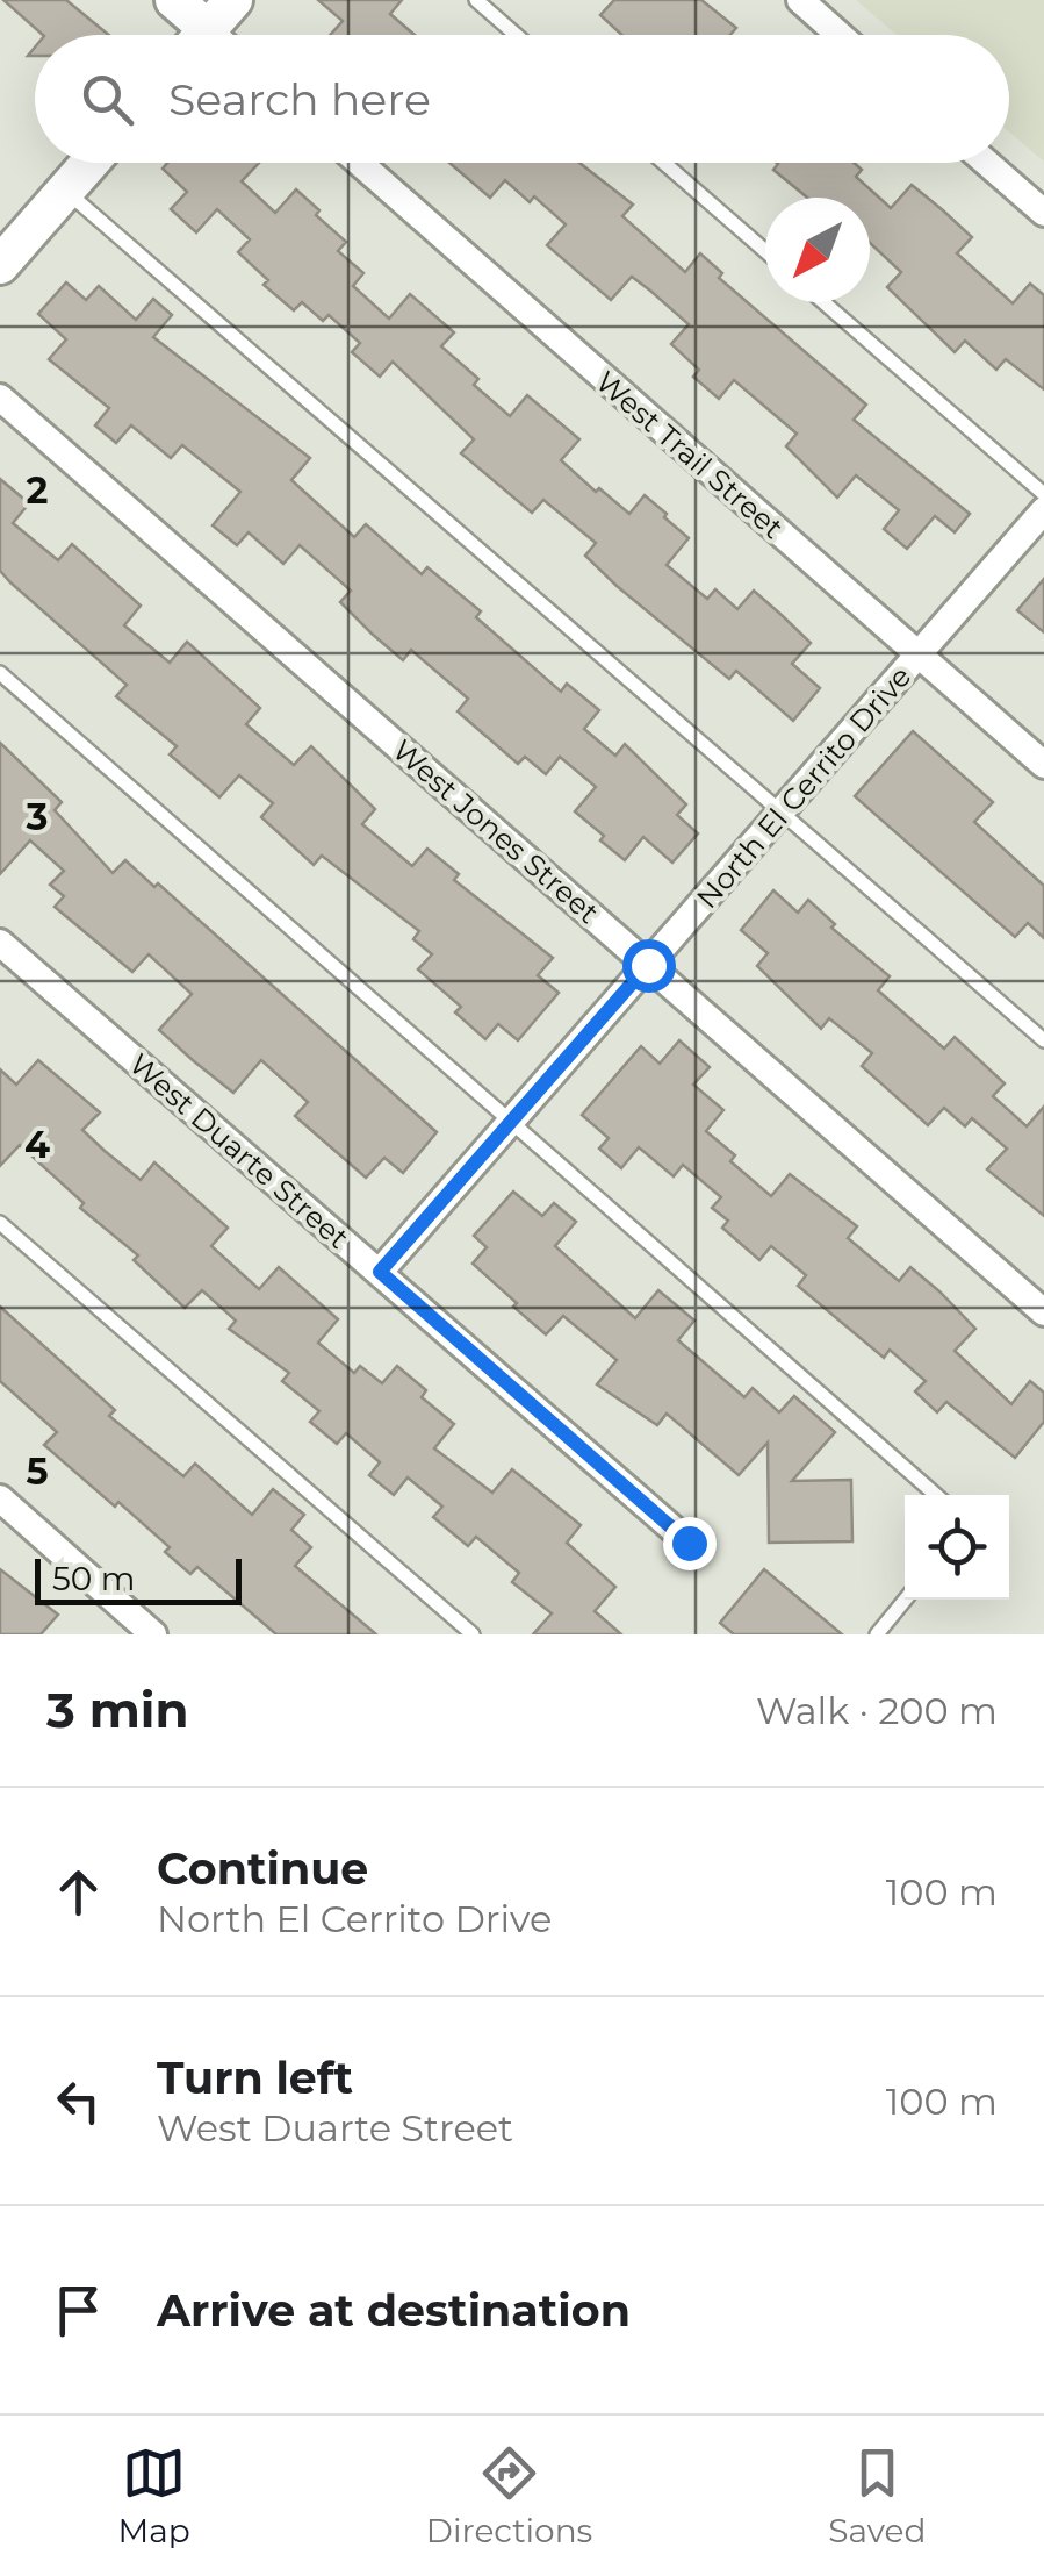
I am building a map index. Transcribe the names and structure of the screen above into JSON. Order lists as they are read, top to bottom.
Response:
{
  "streets": {
    "street": [
      "West Trail Street",
      "North El Cerrito Drive",
      "West Jones Street",
      "West Duarte Street"
    ]
  },
  "crossings": [
    ["West Trail Street", "North El Cerrito Drive"],
    ["North El Cerrito Drive", "West Jones Street"],
    ["North El Cerrito Drive", "West Duarte Street"]
  ],
  "scale_bar": "50 m",
  "north": "bottom left",
  "page": {
    "search": "Search here",
    "scale": "50 m",
    "heading": ["3 min", "Walk · 200 m"],
    "list": [
      ["Continue", "North El Cerrito Drive", "100 m"],
      ["Turn left", "West Duarte Street", "100 m"],
      "Arrive at destination"
    ],
    "nav": ["Map", "Directions", "Saved"]
  },
  "grid": {
    "rows": [
      "2",
      "3",
      "4",
      "5"
    ]
  }
}
